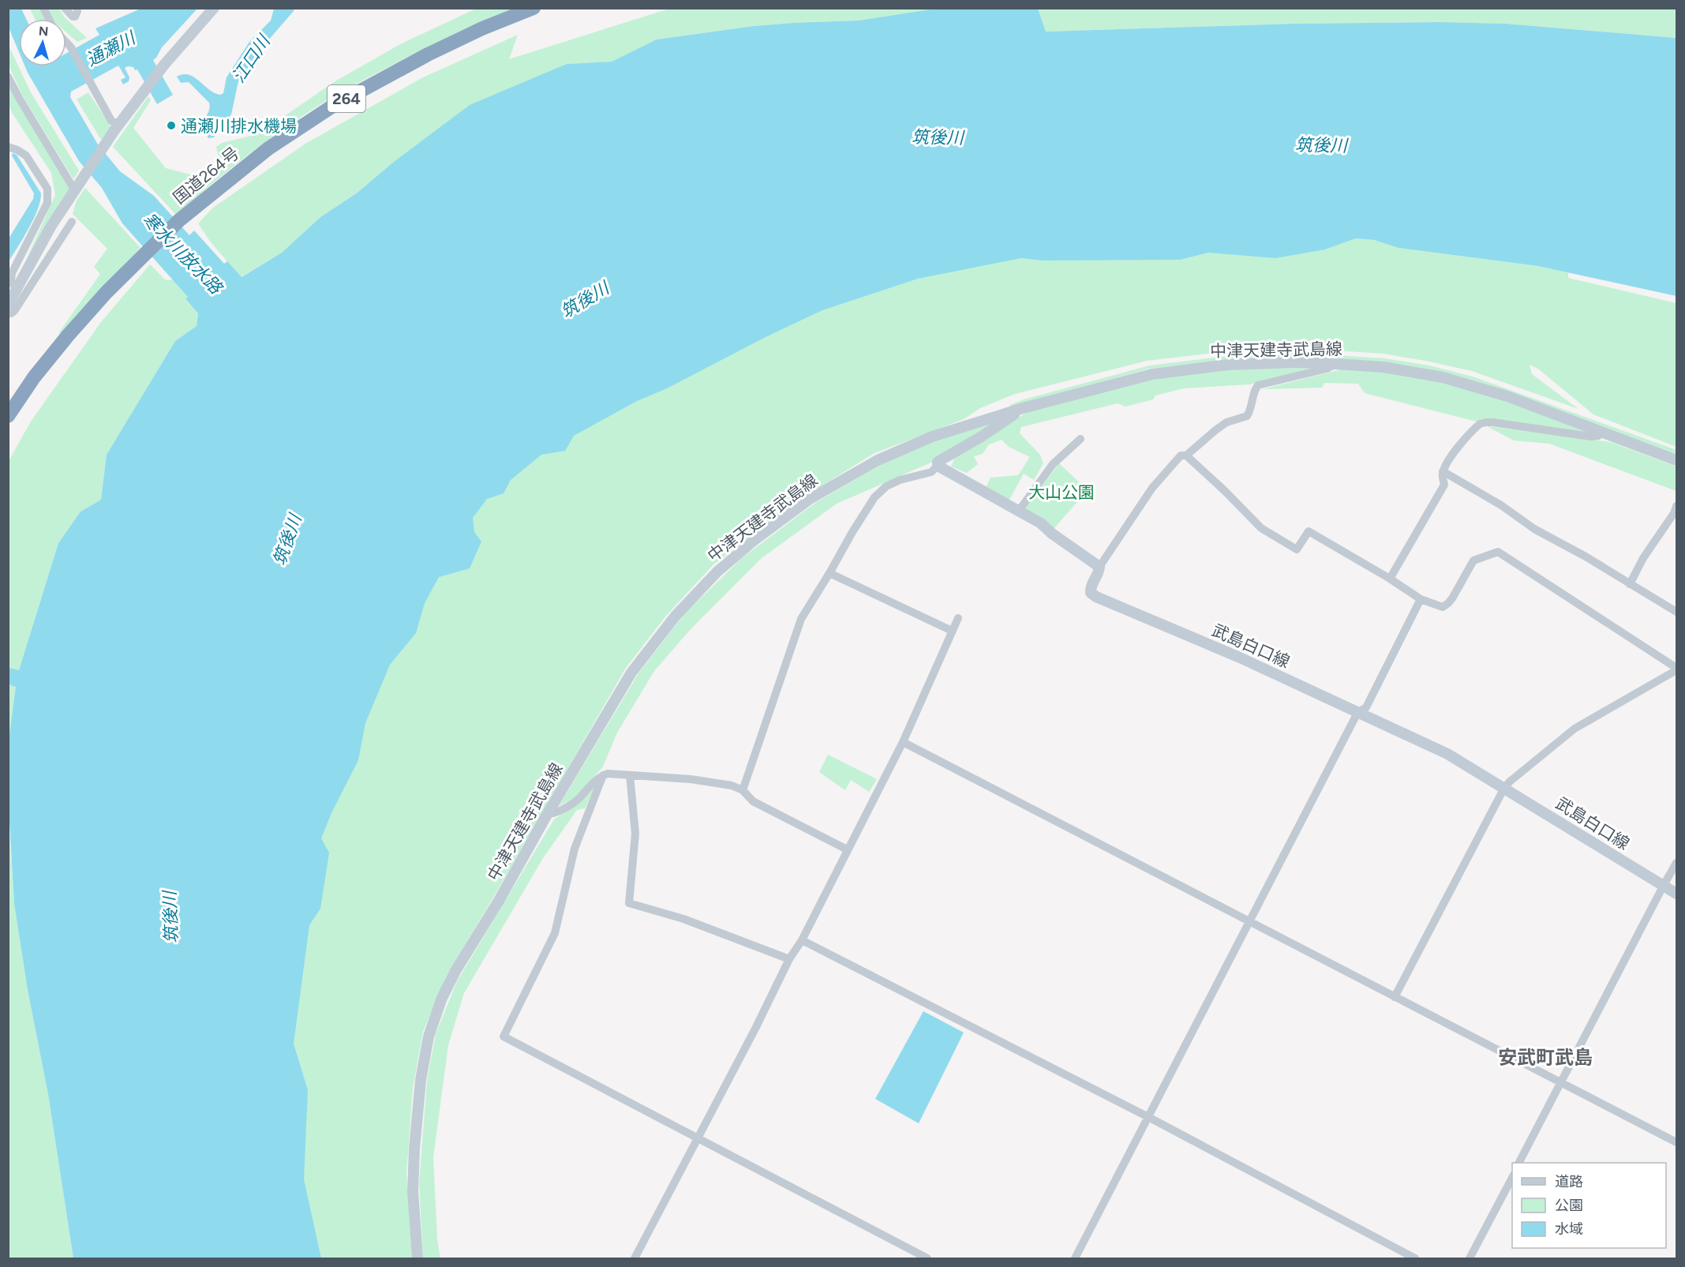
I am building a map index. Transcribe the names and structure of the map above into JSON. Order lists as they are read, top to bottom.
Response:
{
  "streets": {
    "highway": ["264", "国道264号"],
    "main road": ["中津天建寺武島線", "武島白口線"]
  },
  "districts": ["安武町武島"],
  "water": [
    "通瀬川",
    "江口川",
    "筑後川",
    "寒水川放水路"
  ],
  "parks": ["大山公園"],
  "places": ["通瀬川排水機場"],
  "legend": ["道路", "公園", "水域"],
  "north": "top"
}
